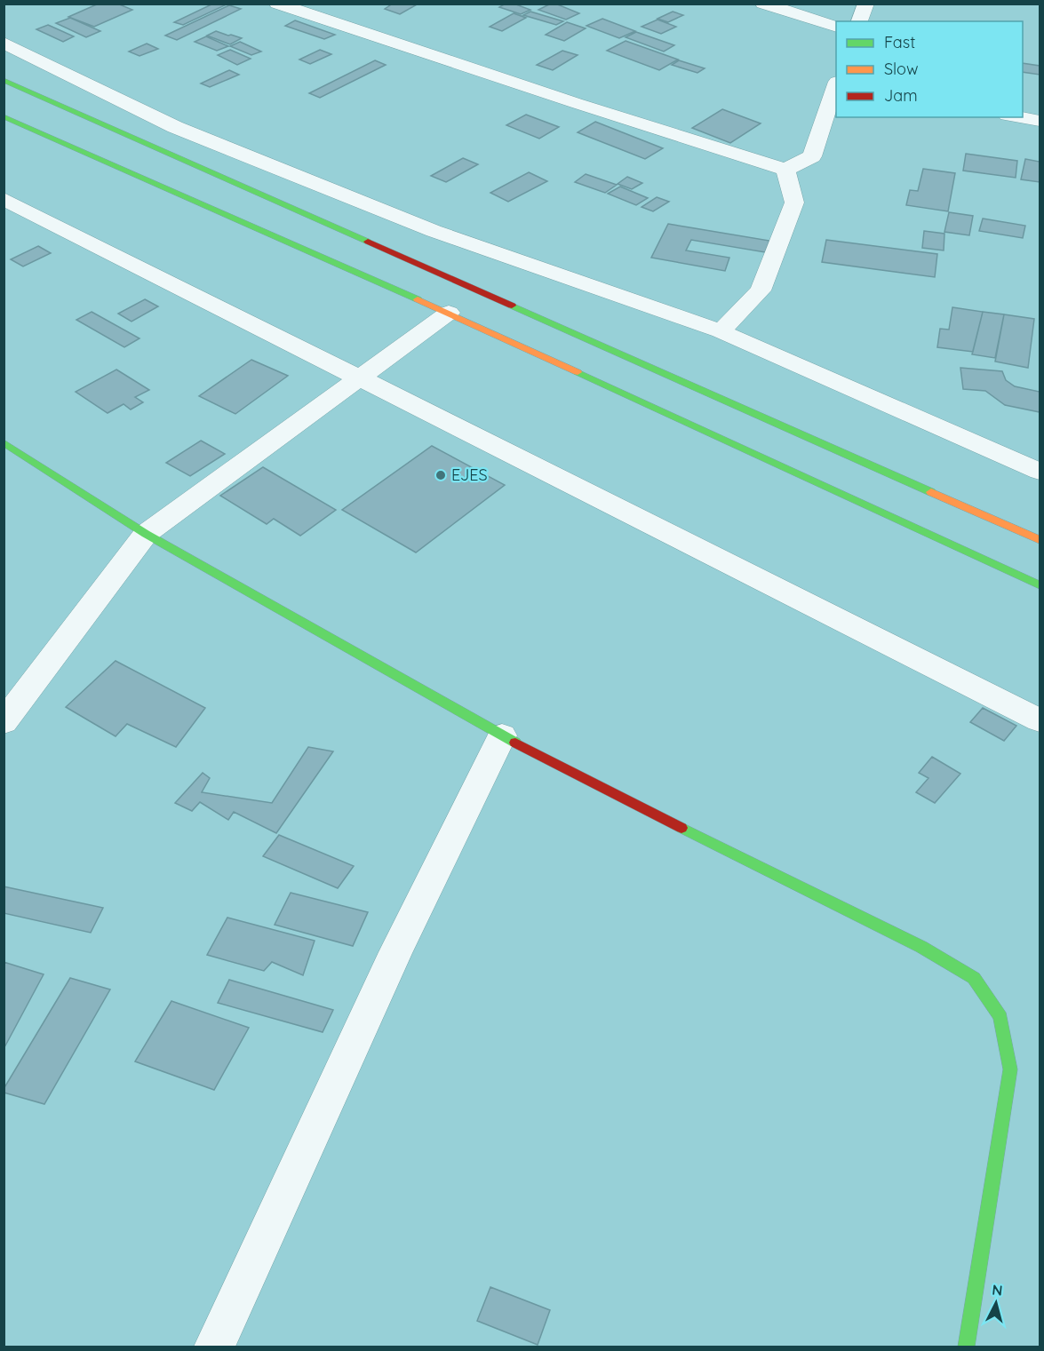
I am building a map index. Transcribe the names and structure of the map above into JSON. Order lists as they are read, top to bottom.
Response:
{
  "places": ["EJES"],
  "legend": ["Fast", "Slow", "Jam"],
  "north": "top"
}
